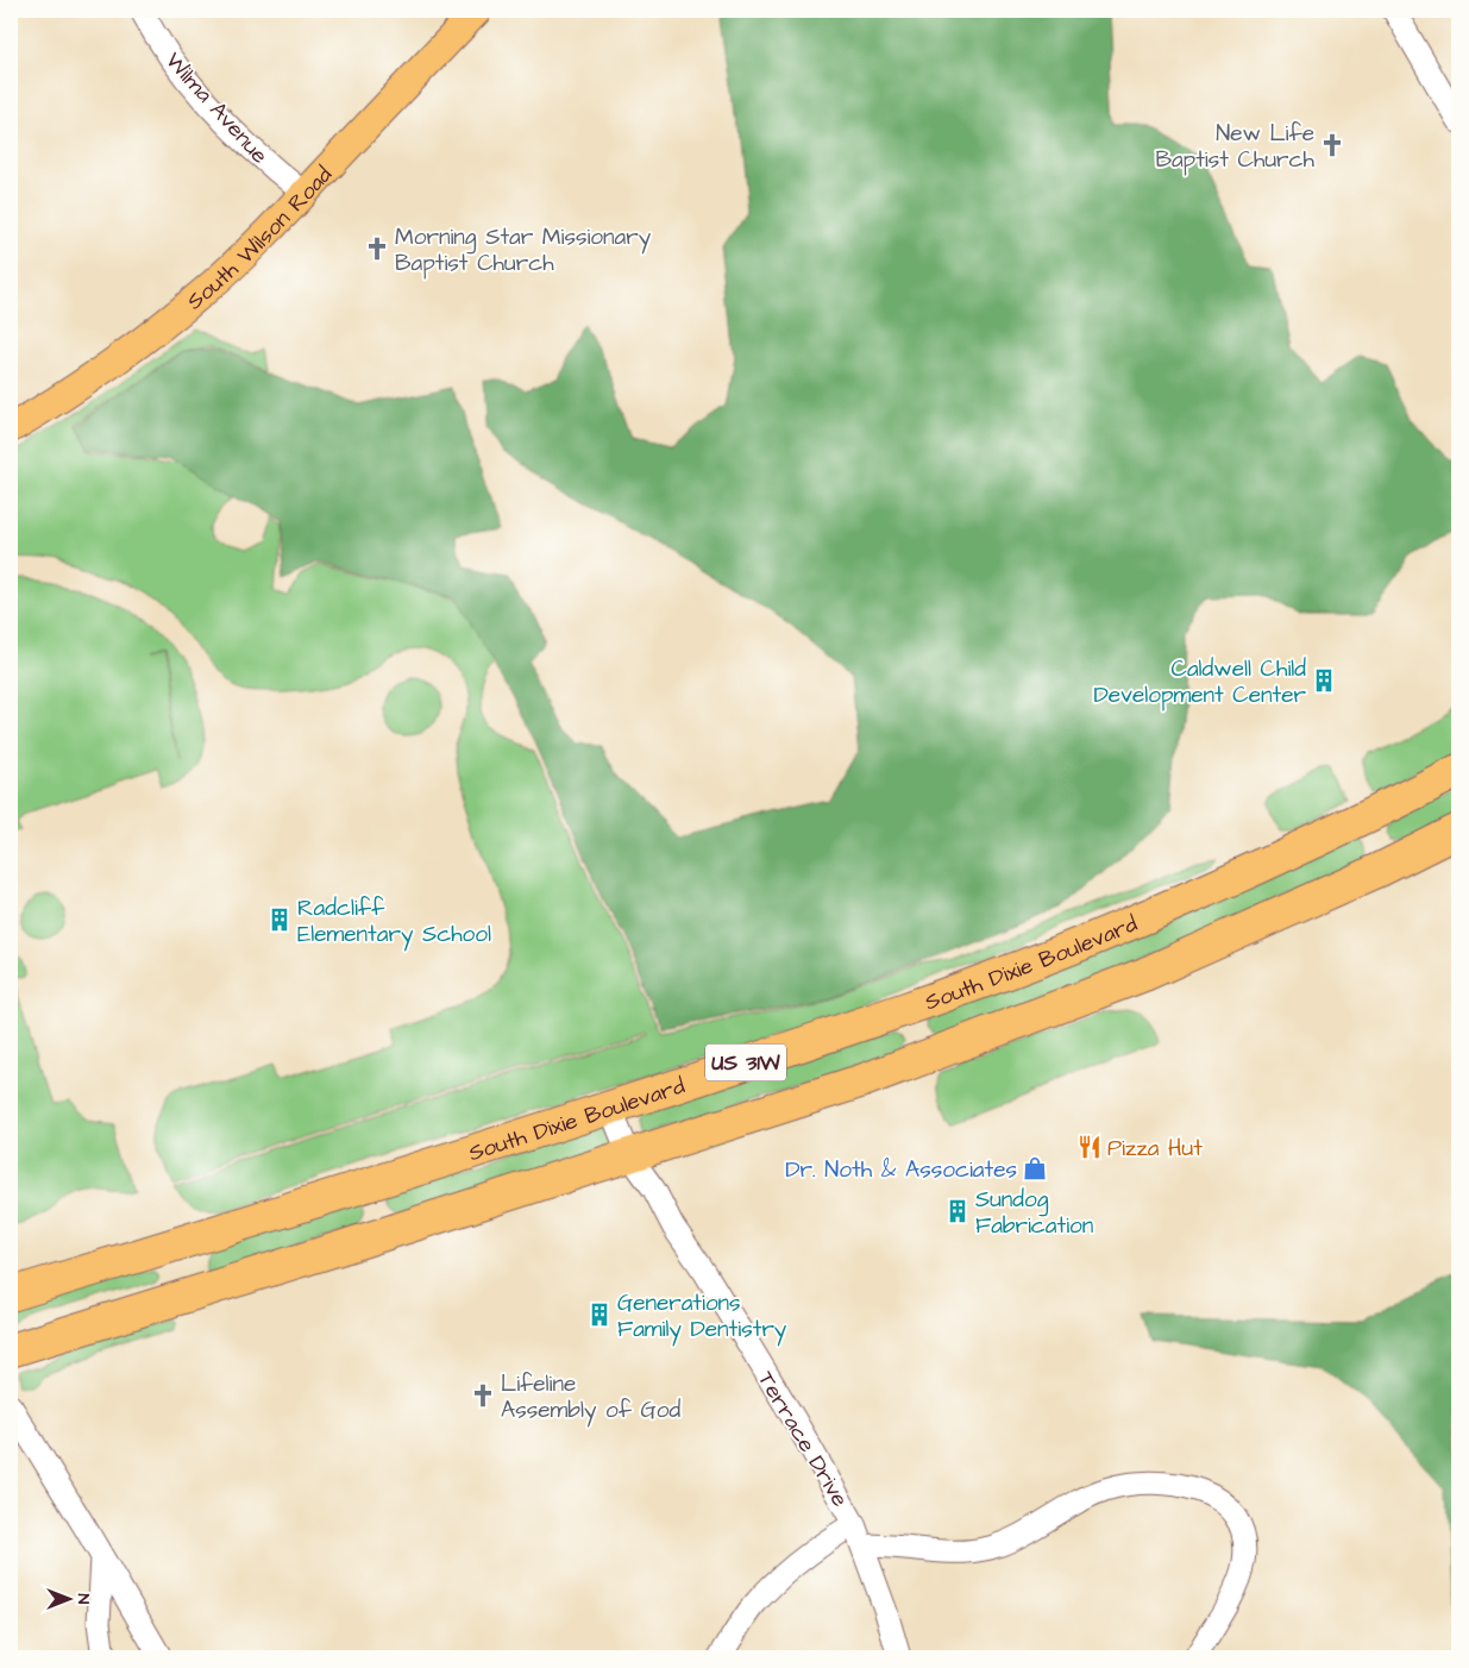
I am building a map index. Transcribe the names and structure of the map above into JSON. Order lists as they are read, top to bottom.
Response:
{
  "streets": {
    "highway": ["South Dixie Boulevard", "US 31W"],
    "main road": ["South Wilson Road"],
    "street": ["Wilma Avenue", "Terrace Drive"]
  },
  "crossings": [
    ["Wilma Avenue", "South Wilson Road"],
    ["South Dixie Boulevard", "Terrace Drive"],
    ["US 31W", "Terrace Drive"]
  ],
  "places": {
    "church": ["New Life Baptist Church", "Morning Star Missionary Baptist Church", "Lifeline Assembly of God"],
    "building": [
      "Caldwell Child Development Center",
      "Radcliff Elementary School",
      "Sundog Fabrication",
      "Generations Family Dentistry"
    ],
    "restaurant": ["Pizza Hut"],
    "shop": ["Dr. Noth & Associates"]
  },
  "north": "right"
}
